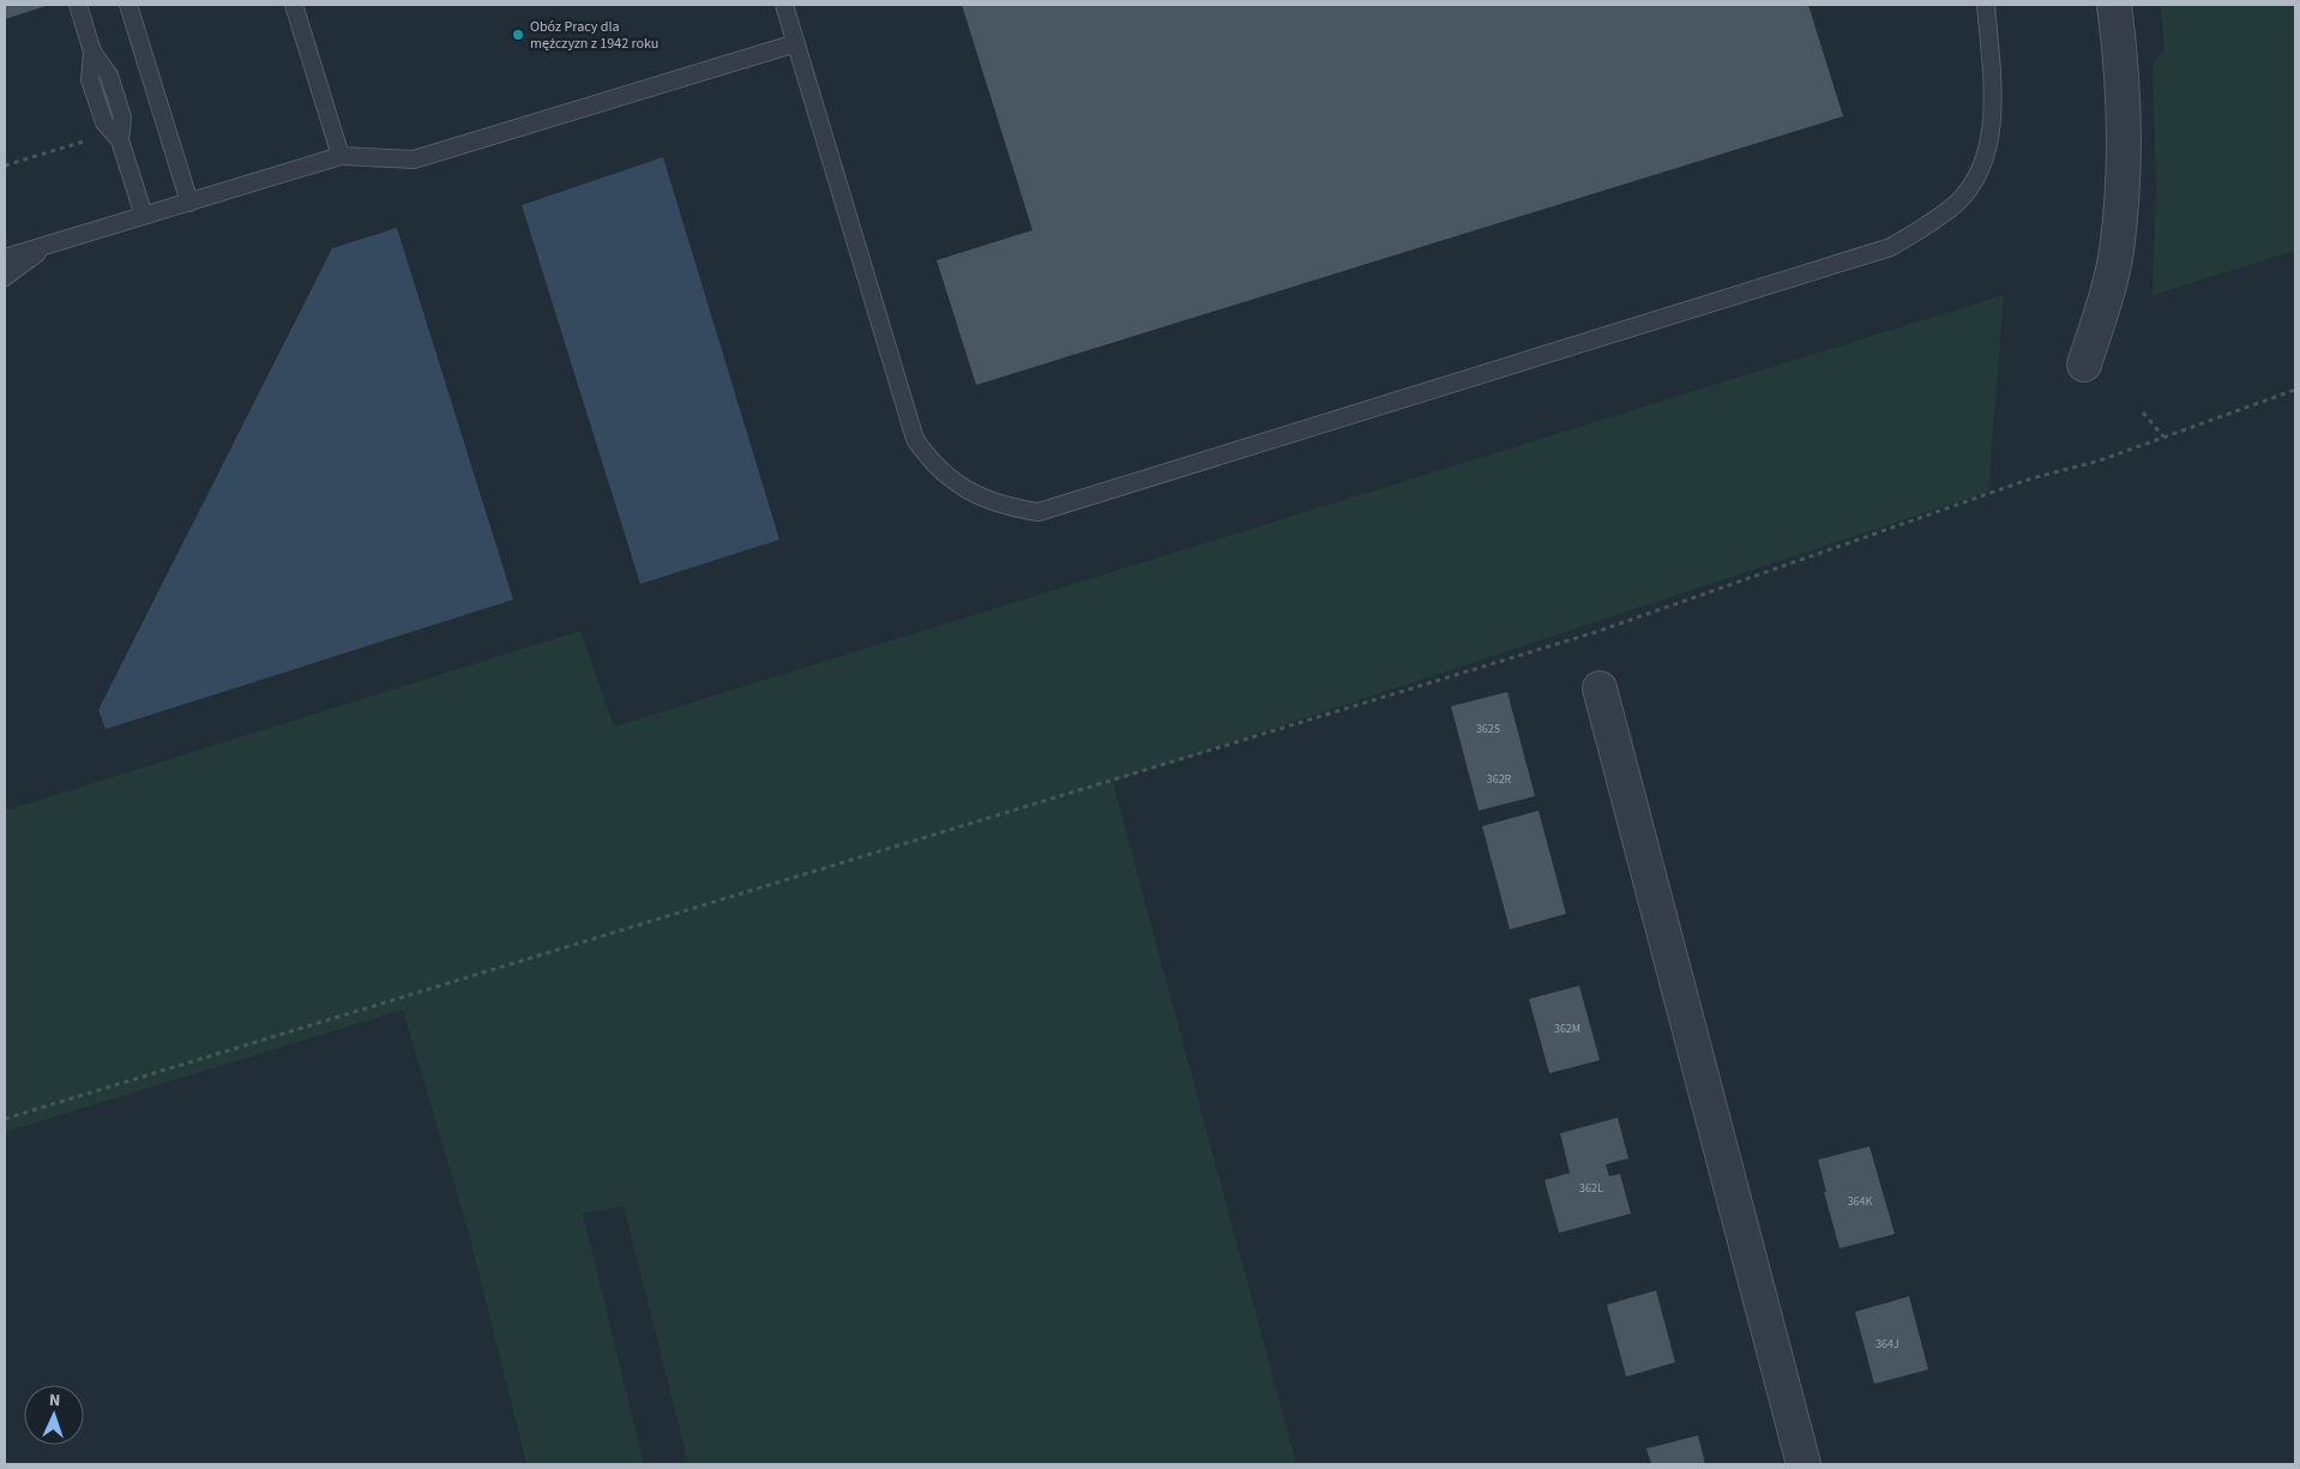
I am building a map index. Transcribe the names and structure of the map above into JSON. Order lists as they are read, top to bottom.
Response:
{
  "places": ["Obóz Pracy dla mężczyzn z 1942 roku"],
  "house_numbers": [
    "362S",
    "362R",
    "362M",
    "362L",
    "364K",
    "364J"
  ],
  "north": "top"
}
